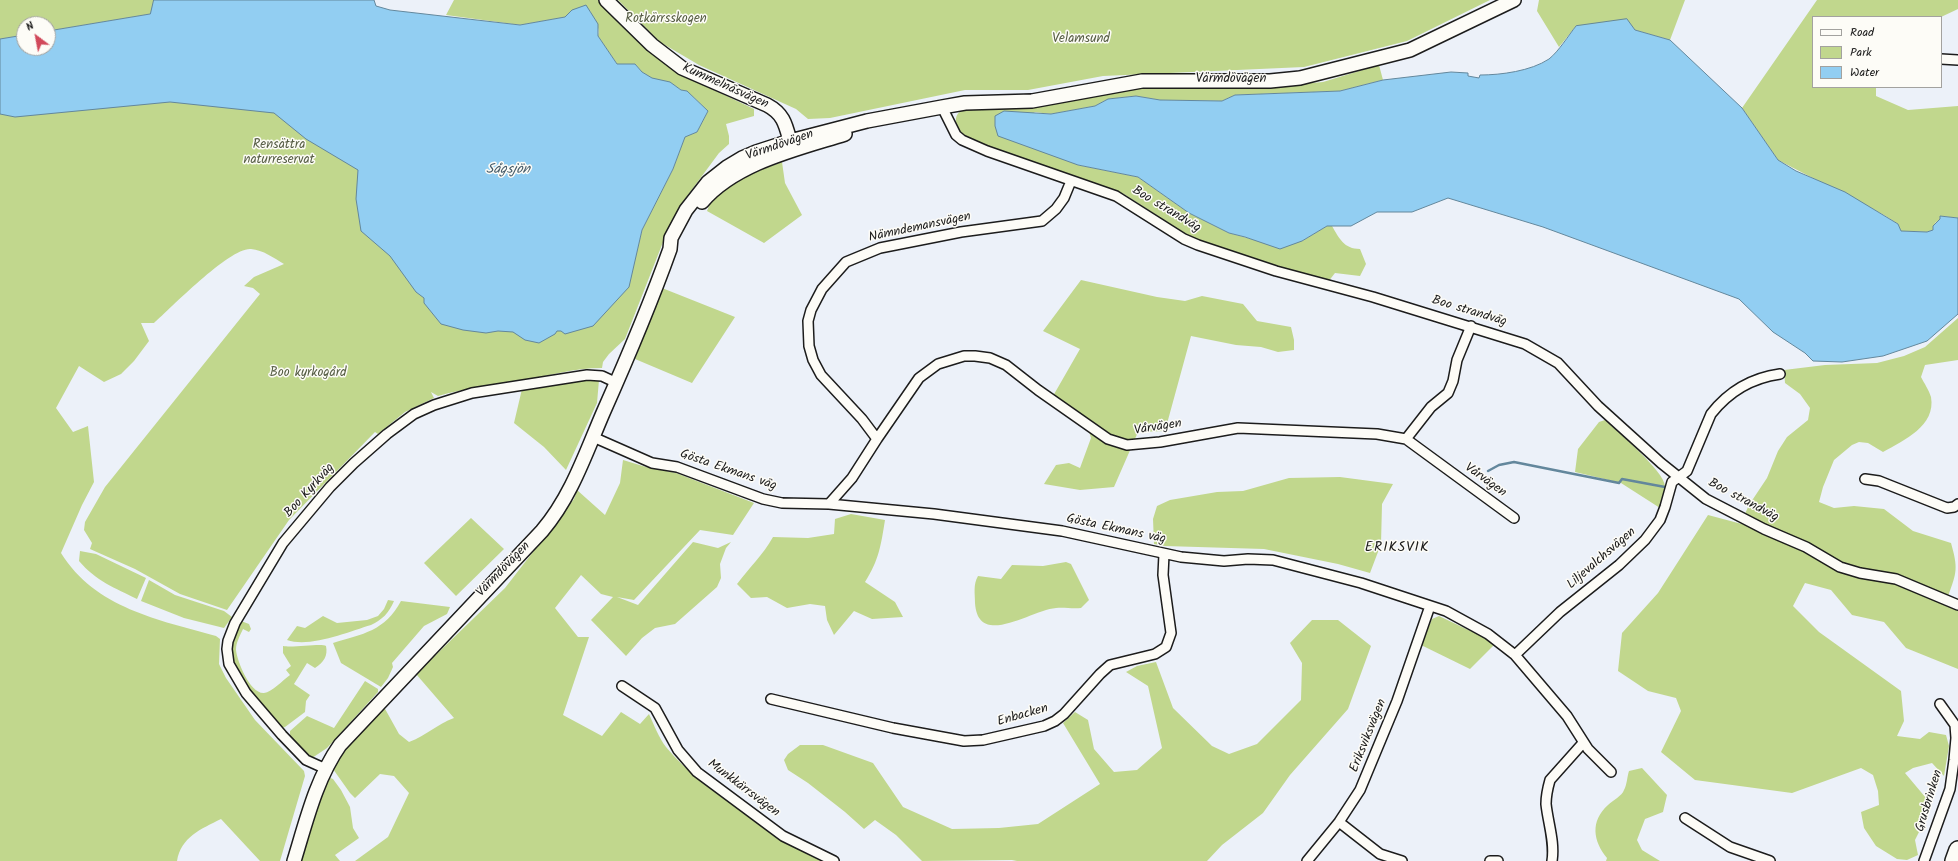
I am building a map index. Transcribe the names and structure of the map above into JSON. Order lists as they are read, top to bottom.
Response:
{
  "streets": {
    "main road": ["Värmdövägen", "Kummelnäsvägen"],
    "street": [
      "Boo strandväg",
      "Nämndemansvägen",
      "Vårvägen",
      "Gösta Ekmans väg",
      "Boo Kyrkväg",
      "Liljevalchsvägen",
      "Enbacken",
      "Eriksviksvägen",
      "Munkkärrsvägen",
      "Grusbrinken"
    ]
  },
  "crossings": [
    ["Värmdövägen", "Kummelnäsvägen"],
    ["Värmdövägen", "Boo strandväg"],
    ["Värmdövägen", "Gösta Ekmans väg"],
    ["Värmdövägen", "Boo Kyrkväg"],
    ["Boo strandväg", "Nämndemansvägen"],
    ["Boo strandväg", "Liljevalchsvägen"],
    ["Nämndemansvägen", "Vårvägen"],
    ["Vårvägen", "Gösta Ekmans väg"],
    ["Gösta Ekmans väg", "Liljevalchsvägen"],
    ["Gösta Ekmans väg", "Enbacken"],
    ["Gösta Ekmans väg", "Eriksviksvägen"]
  ],
  "districts": ["ERIKSVIK"],
  "water": ["Sågsjön"],
  "parks": [
    "Rotkärrsskogen",
    "Velamsund",
    "Rensättra naturreservat",
    "Boo kyrkogård"
  ],
  "legend": ["Road", "Park", "Water"],
  "north": "top left"
}
